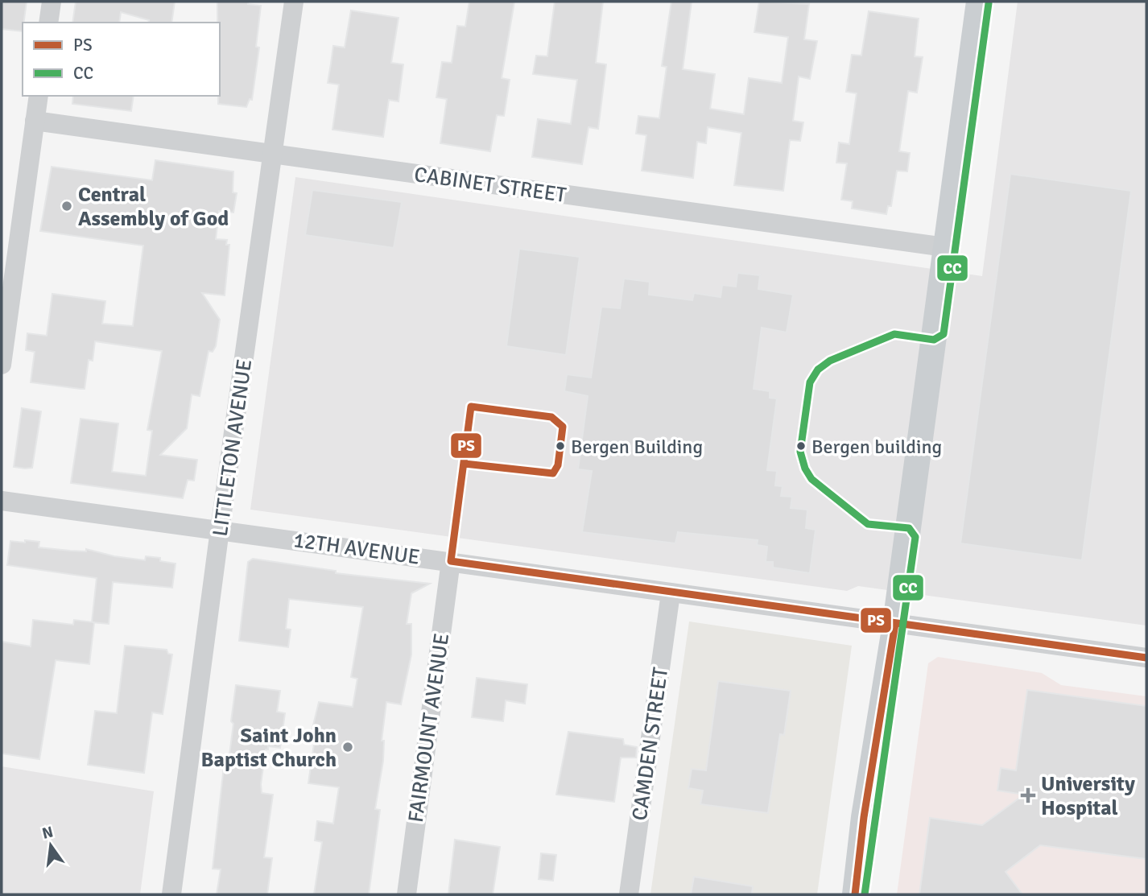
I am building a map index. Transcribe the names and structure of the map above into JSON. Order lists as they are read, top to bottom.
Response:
{
  "streets": {
    "street": [
      "CABINET STREET",
      "LITTLETON AVENUE",
      "12TH AVENUE",
      "FAIRMOUNT AVENUE",
      "CAMDEN STREET"
    ]
  },
  "crossings": [
    ["CABINET STREET", "LITTLETON AVENUE"],
    ["LITTLETON AVENUE", "12TH AVENUE"],
    ["12TH AVENUE", "FAIRMOUNT AVENUE"],
    ["12TH AVENUE", "CAMDEN STREET"]
  ],
  "places": {
    "other": [
      "Central Assembly of God",
      "Bergen Building",
      "Bergen building",
      "Saint John Baptist Church"
    ],
    "health": ["University Hospital"]
  },
  "lines": ["transit line CC", "transit line PS"],
  "legend": ["PS", "CC"],
  "north": "top"
}
